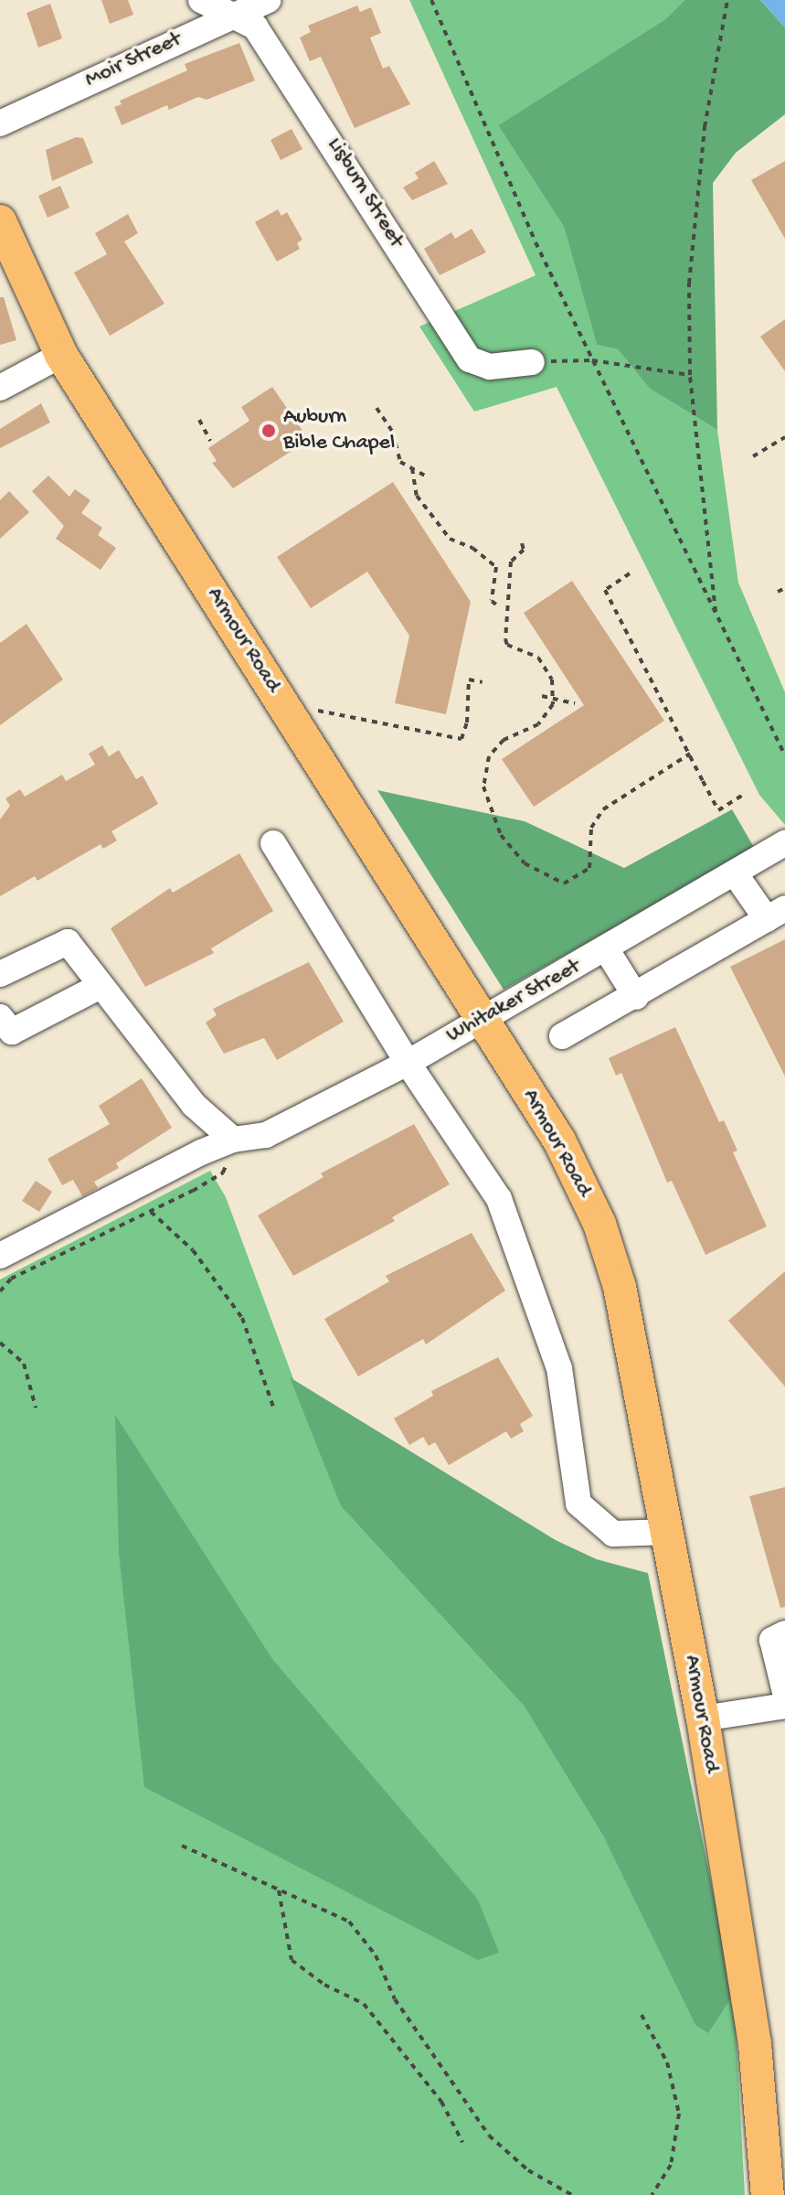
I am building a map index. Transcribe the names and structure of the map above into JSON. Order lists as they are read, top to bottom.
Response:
{
  "streets": {
    "main road": ["Armour Road"],
    "street": ["Moir Street", "Lisburn Street", "Whitaker Street"]
  },
  "crossings": [
    ["Moir Street", "Lisburn Street"],
    ["Armour Road", "Whitaker Street"]
  ],
  "places": ["Auburn Bible Chapel"]
}
